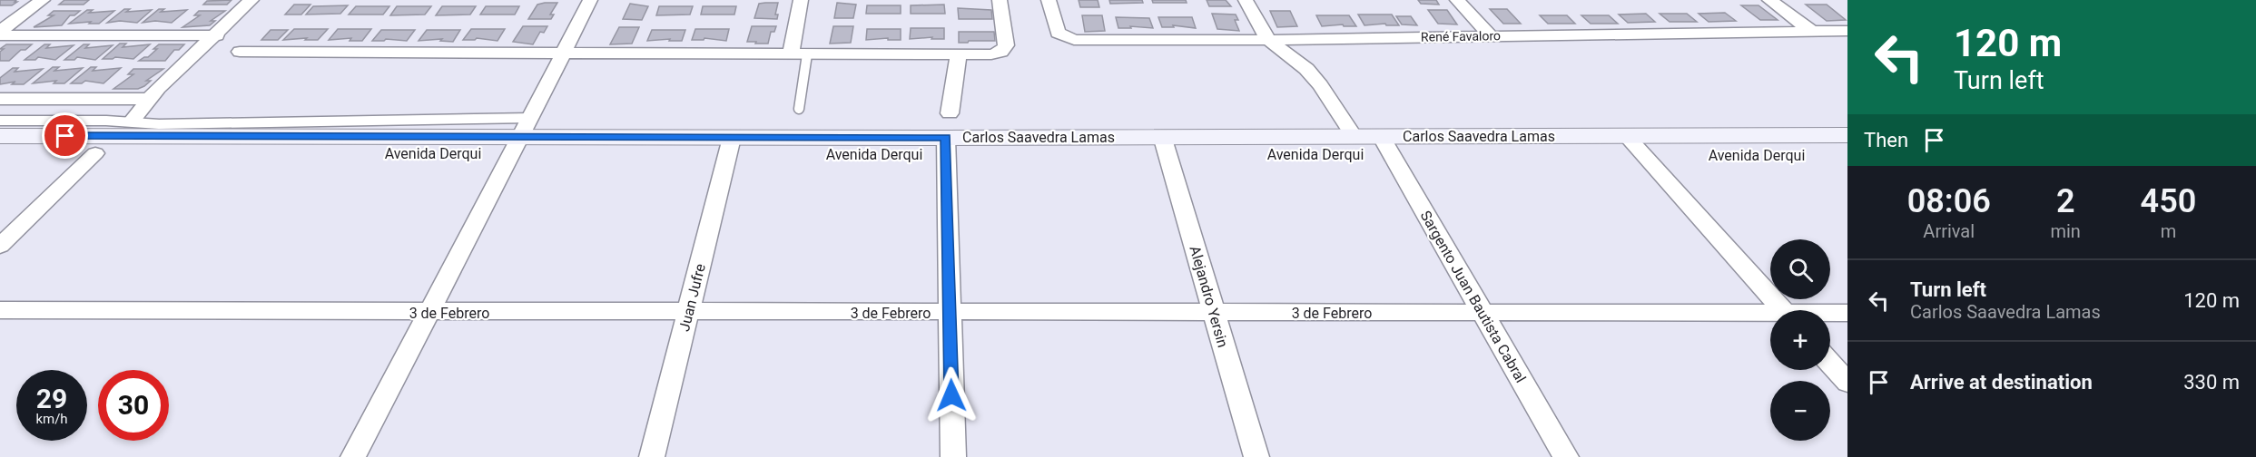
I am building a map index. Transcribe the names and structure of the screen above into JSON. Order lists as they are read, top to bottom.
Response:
{
  "streets": {
    "main road": ["Carlos Saavedra Lamas", "Avenida Derqui"],
    "street": [
      "René Favaloro",
      "Alejandro Yersin",
      "Sargento Juan Bautista Cabral",
      "Juan Jufre",
      "3 de Febrero"
    ]
  },
  "crossings": [
    ["Carlos Saavedra Lamas", "Avenida Derqui"],
    ["Carlos Saavedra Lamas", "Alejandro Yersin"],
    ["Carlos Saavedra Lamas", "Sargento Juan Bautista Cabral"],
    ["Avenida Derqui", "Alejandro Yersin"],
    ["Avenida Derqui", "Sargento Juan Bautista Cabral"],
    ["Avenida Derqui", "Juan Jufre"],
    ["Alejandro Yersin", "3 de Febrero"],
    ["Sargento Juan Bautista Cabral", "3 de Febrero"],
    ["Juan Jufre", "3 de Febrero"]
  ],
  "page": {
    "turn": ["120 m", "Turn left"],
    "then": "Then",
    "eta": [
      "08:06",
      "Arrival",
      "2",
      "min",
      "450",
      "m"
    ],
    "map_buttons": ["+", "−"],
    "list": [
      {
        "name": "Turn left",
        "note": "Carlos Saavedra Lamas",
        "value": "120 m"
      },
      {
        "name": "Arrive at destination",
        "value": "330 m"
      }
    ],
    "speed": "29 km/h",
    "limit": "30"
  }
}
